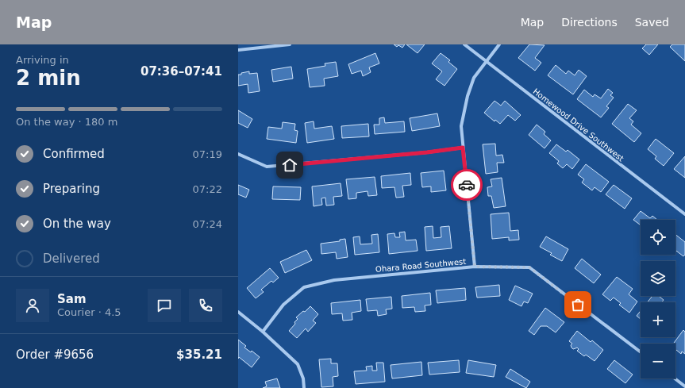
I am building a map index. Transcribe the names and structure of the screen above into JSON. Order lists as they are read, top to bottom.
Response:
{
  "streets": {
    "street": ["Homewood Drive Southwest", "Ohara Road Southwest"]
  },
  "page": {
    "header": "Map",
    "nav": ["Map", "Directions", "Saved"],
    "heading": ["2 min", "Arriving in", "07:36–07:41"],
    "panel": [
      "Sam",
      "Courier · 4.5",
      "Order #9656",
      "$35.21"
    ],
    "bar": "On the way · 180 m",
    "list": [
      ["Confirmed", "07:19"],
      ["Preparing", "07:22"],
      ["On the way", "07:24"],
      "Delivered"
    ],
    "map_buttons": ["+", "−"]
  }
}
